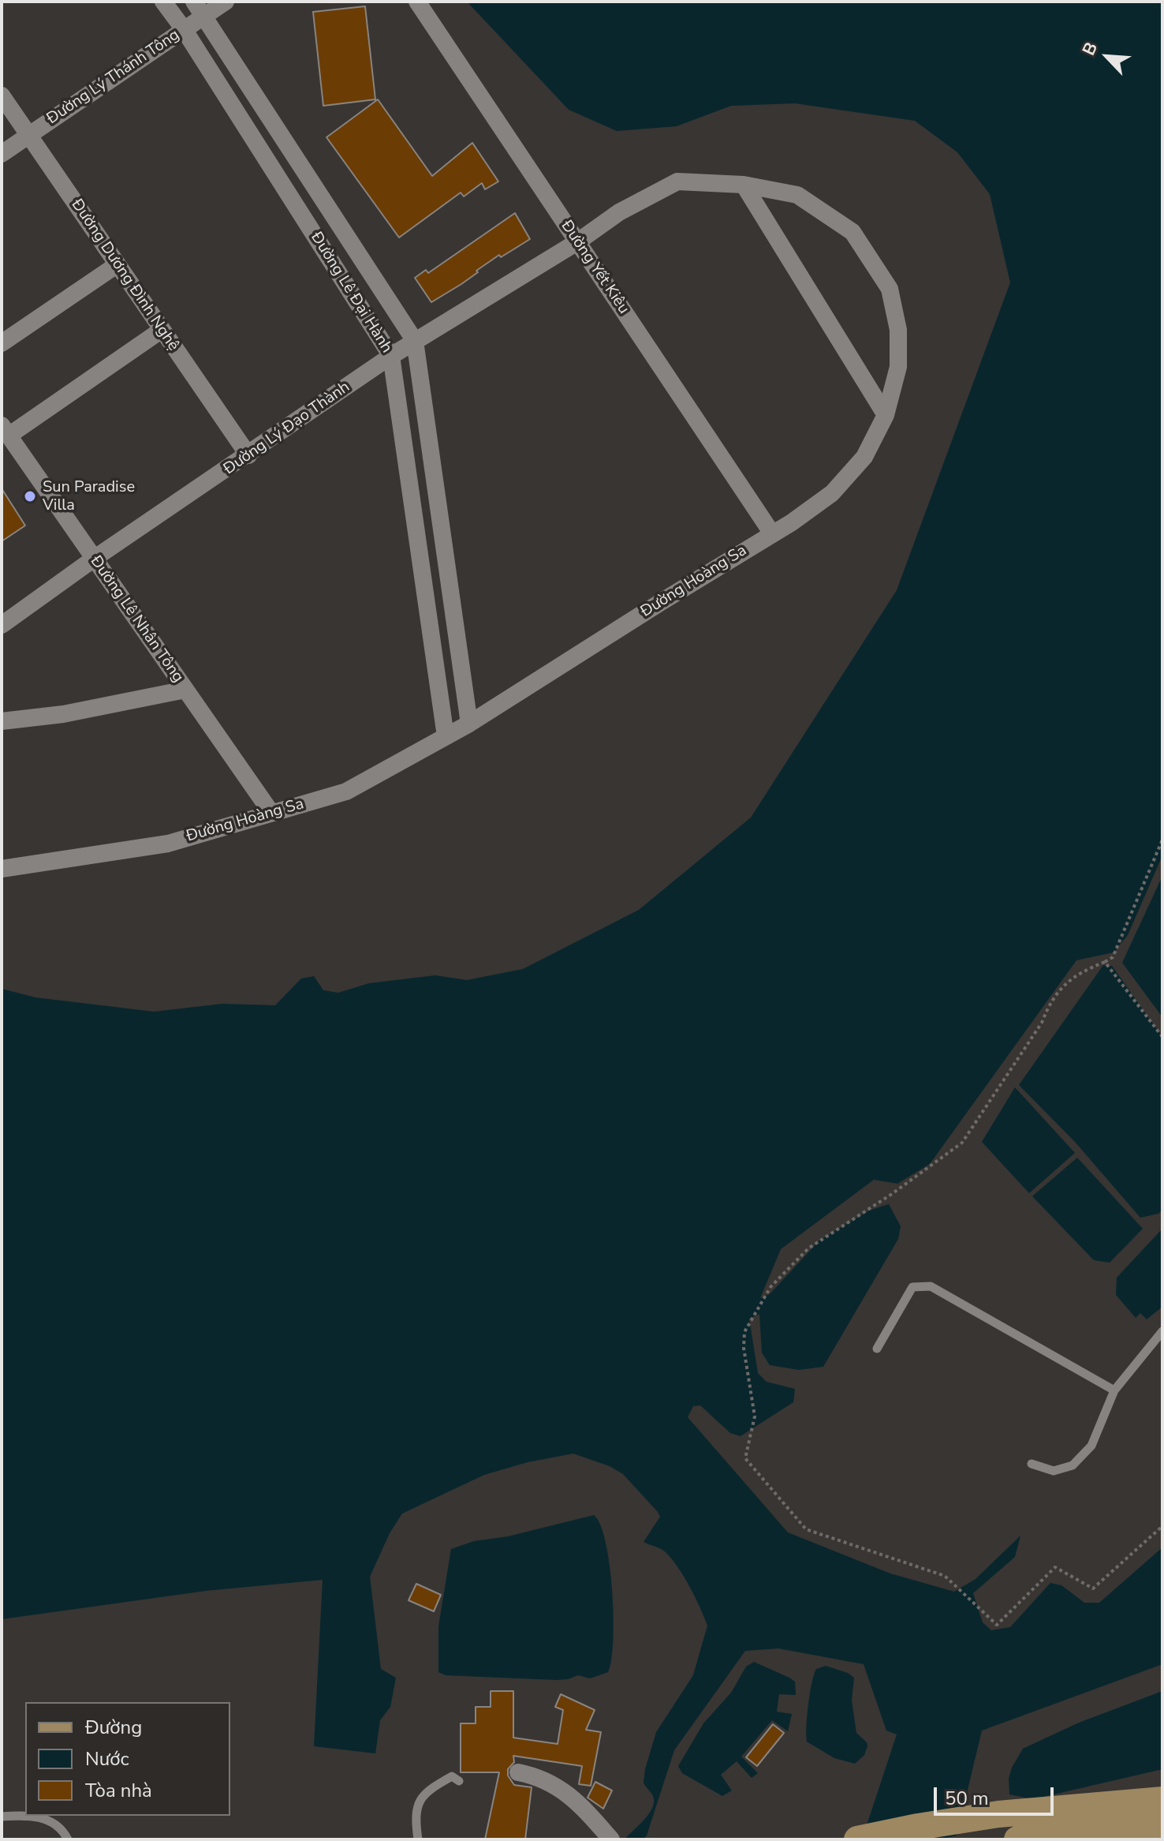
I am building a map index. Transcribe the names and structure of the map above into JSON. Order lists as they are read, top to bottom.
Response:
{
  "streets": {
    "street": [
      "Đường Lý Thánh Tông",
      "Đường Yết Kiêu",
      "Đường Dương Đình Nghệ",
      "Đường Lê Đại Hành",
      "Đường Lý Đạo Thành",
      "Đường Hoàng Sa",
      "Đường Lê Nhân Tông"
    ]
  },
  "crossings": [
    ["Đường Lý Thánh Tông", "Đường Dương Đình Nghệ"],
    ["Đường Lý Thánh Tông", "Đường Lê Đại Hành"],
    ["Đường Yết Kiêu", "Đường Lý Đạo Thành"],
    ["Đường Yết Kiêu", "Đường Hoàng Sa"],
    ["Đường Dương Đình Nghệ", "Đường Lý Đạo Thành"],
    ["Đường Lê Đại Hành", "Đường Lý Đạo Thành"],
    ["Đường Lê Đại Hành", "Đường Hoàng Sa"],
    ["Đường Lý Đạo Thành", "Đường Hoàng Sa"],
    ["Đường Lý Đạo Thành", "Đường Lê Nhân Tông"],
    ["Đường Hoàng Sa", "Đường Lê Nhân Tông"]
  ],
  "places": ["Sun Paradise Villa"],
  "legend": ["Đường", "Nước", "Tòa nhà"],
  "scale_bar": "50 m",
  "north": "top left"
}
